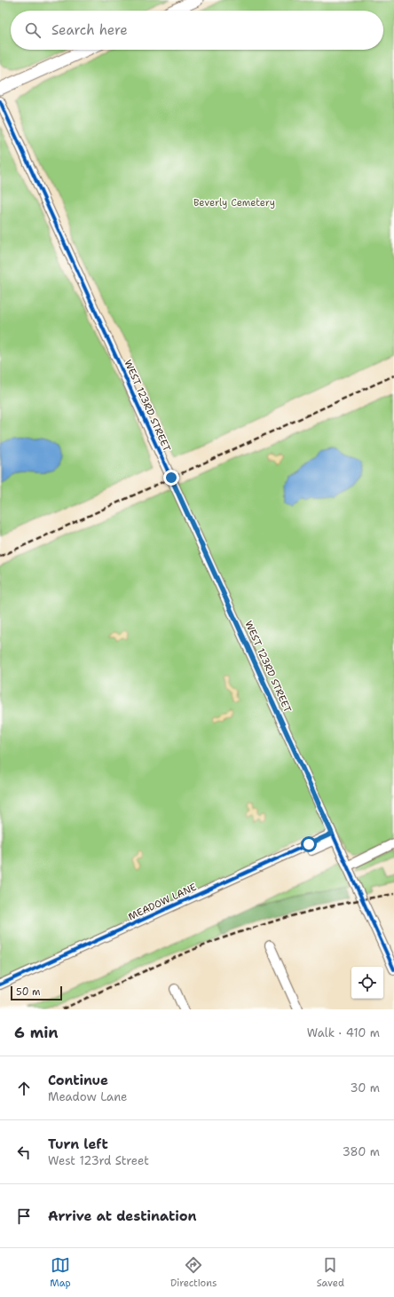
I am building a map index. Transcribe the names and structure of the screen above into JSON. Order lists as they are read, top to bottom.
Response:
{
  "streets": {
    "street": ["WEST 123RD STREET", "MEADOW LANE"]
  },
  "crossings": [
    ["WEST 123RD STREET", "MEADOW LANE"]
  ],
  "parks": ["Beverly Cemetery"],
  "scale_bar": "50 m",
  "page": {
    "search": "Search here",
    "scale": "50 m",
    "heading": ["6 min", "Walk · 410 m"],
    "list": [
      ["Continue", "Meadow Lane", "30 m"],
      ["Turn left", "West 123rd Street", "380 m"],
      "Arrive at destination"
    ],
    "nav": ["Map", "Directions", "Saved"]
  }
}
